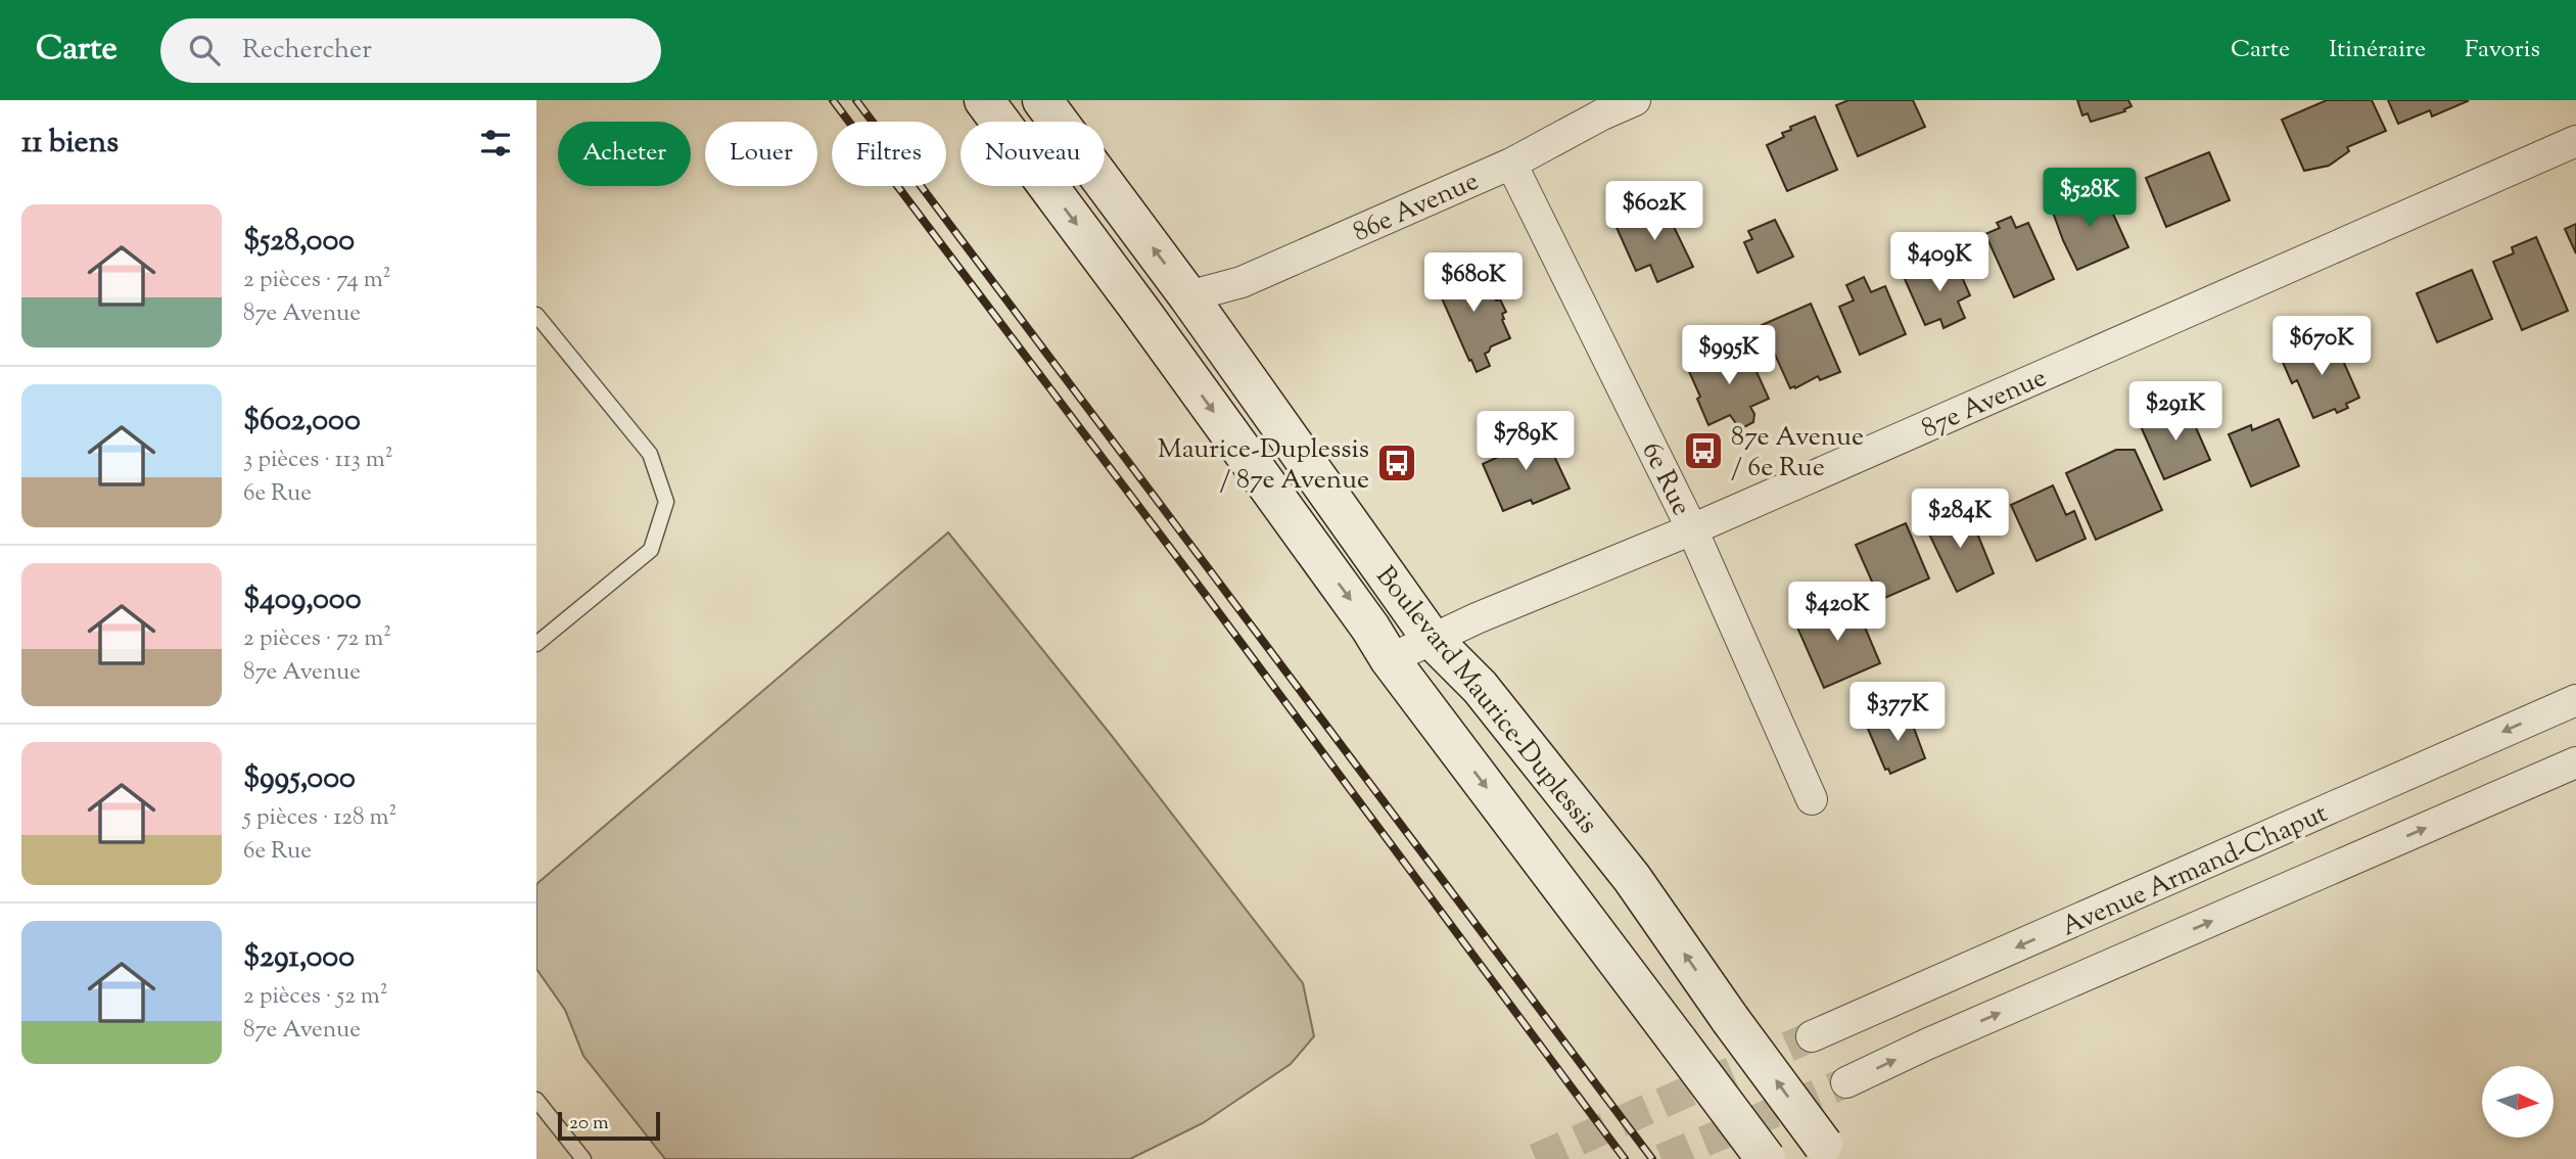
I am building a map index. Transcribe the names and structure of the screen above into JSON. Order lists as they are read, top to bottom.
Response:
{
  "streets": {
    "street": [
      "86e Avenue",
      "87e Avenue",
      "6e Rue",
      "Boulevard Maurice-Duplessis",
      "Avenue Armand-Chaput"
    ]
  },
  "crossings": [
    ["86e Avenue", "6e Rue"],
    ["86e Avenue", "Boulevard Maurice-Duplessis"],
    ["87e Avenue", "6e Rue"],
    ["87e Avenue", "Boulevard Maurice-Duplessis"]
  ],
  "places": {
    "bus stop": ["87e Avenue / 6e Rue", "Maurice-Duplessis / 87e Avenue"]
  },
  "scale_bar": "20 m",
  "north": "right",
  "page": {
    "header": "Carte",
    "search": "Rechercher",
    "nav": ["Carte", "Itinéraire", "Favoris"],
    "heading": "11 biens",
    "chip": [
      "Acheter",
      "Louer",
      "Filtres",
      "Nouveau"
    ],
    "price": [
      "$528K",
      "$602K",
      "$409K",
      "$680K",
      "$670K",
      "$995K",
      "$291K",
      "$789K",
      "$284K",
      "$420K",
      "$377K"
    ],
    "list": [
      {
        "name": "$528,000",
        "note": "2 pièces · 74 m² · 87e Avenue"
      },
      {
        "name": "$602,000",
        "note": "3 pièces · 113 m² · 6e Rue"
      },
      {
        "name": "$409,000",
        "note": "2 pièces · 72 m² · 87e Avenue"
      },
      {
        "name": "$995,000",
        "note": "5 pièces · 128 m² · 6e Rue"
      },
      {
        "name": "$291,000",
        "note": "2 pièces · 52 m² · 87e Avenue"
      }
    ],
    "scale": "20 m"
  }
}
